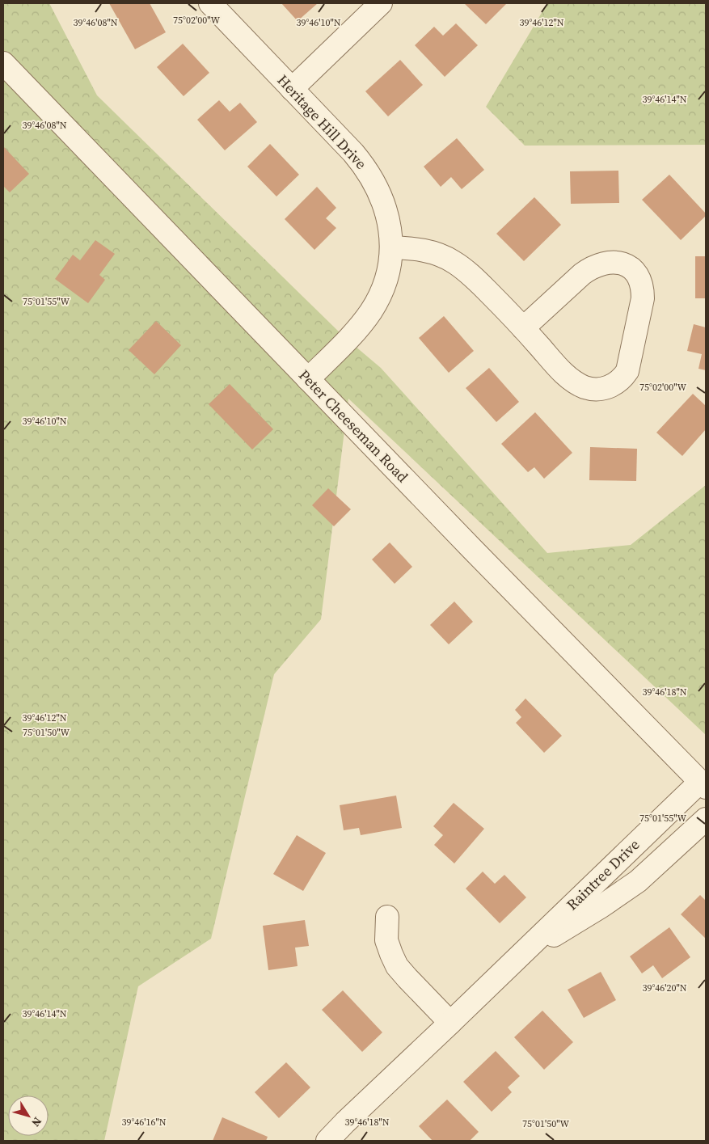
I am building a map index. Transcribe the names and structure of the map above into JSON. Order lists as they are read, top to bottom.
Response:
{
  "streets": {
    "street": ["Heritage Hill Drive", "Peter Cheeseman Road", "Raintree Drive"]
  },
  "crossings": [
    ["Heritage Hill Drive", "Peter Cheeseman Road"],
    ["Peter Cheeseman Road", "Raintree Drive"]
  ],
  "north": "bottom right",
  "coordinates": [
    "75°02'00\"W",
    "39°46'08\"N",
    "39°46'10\"N",
    "39°46'12\"N",
    "39°46'14\"N",
    "75°01'55\"W",
    "39°46'18\"N",
    "75°01'50\"W",
    "39°46'20\"N",
    "39°46'16\"N"
  ]
}
